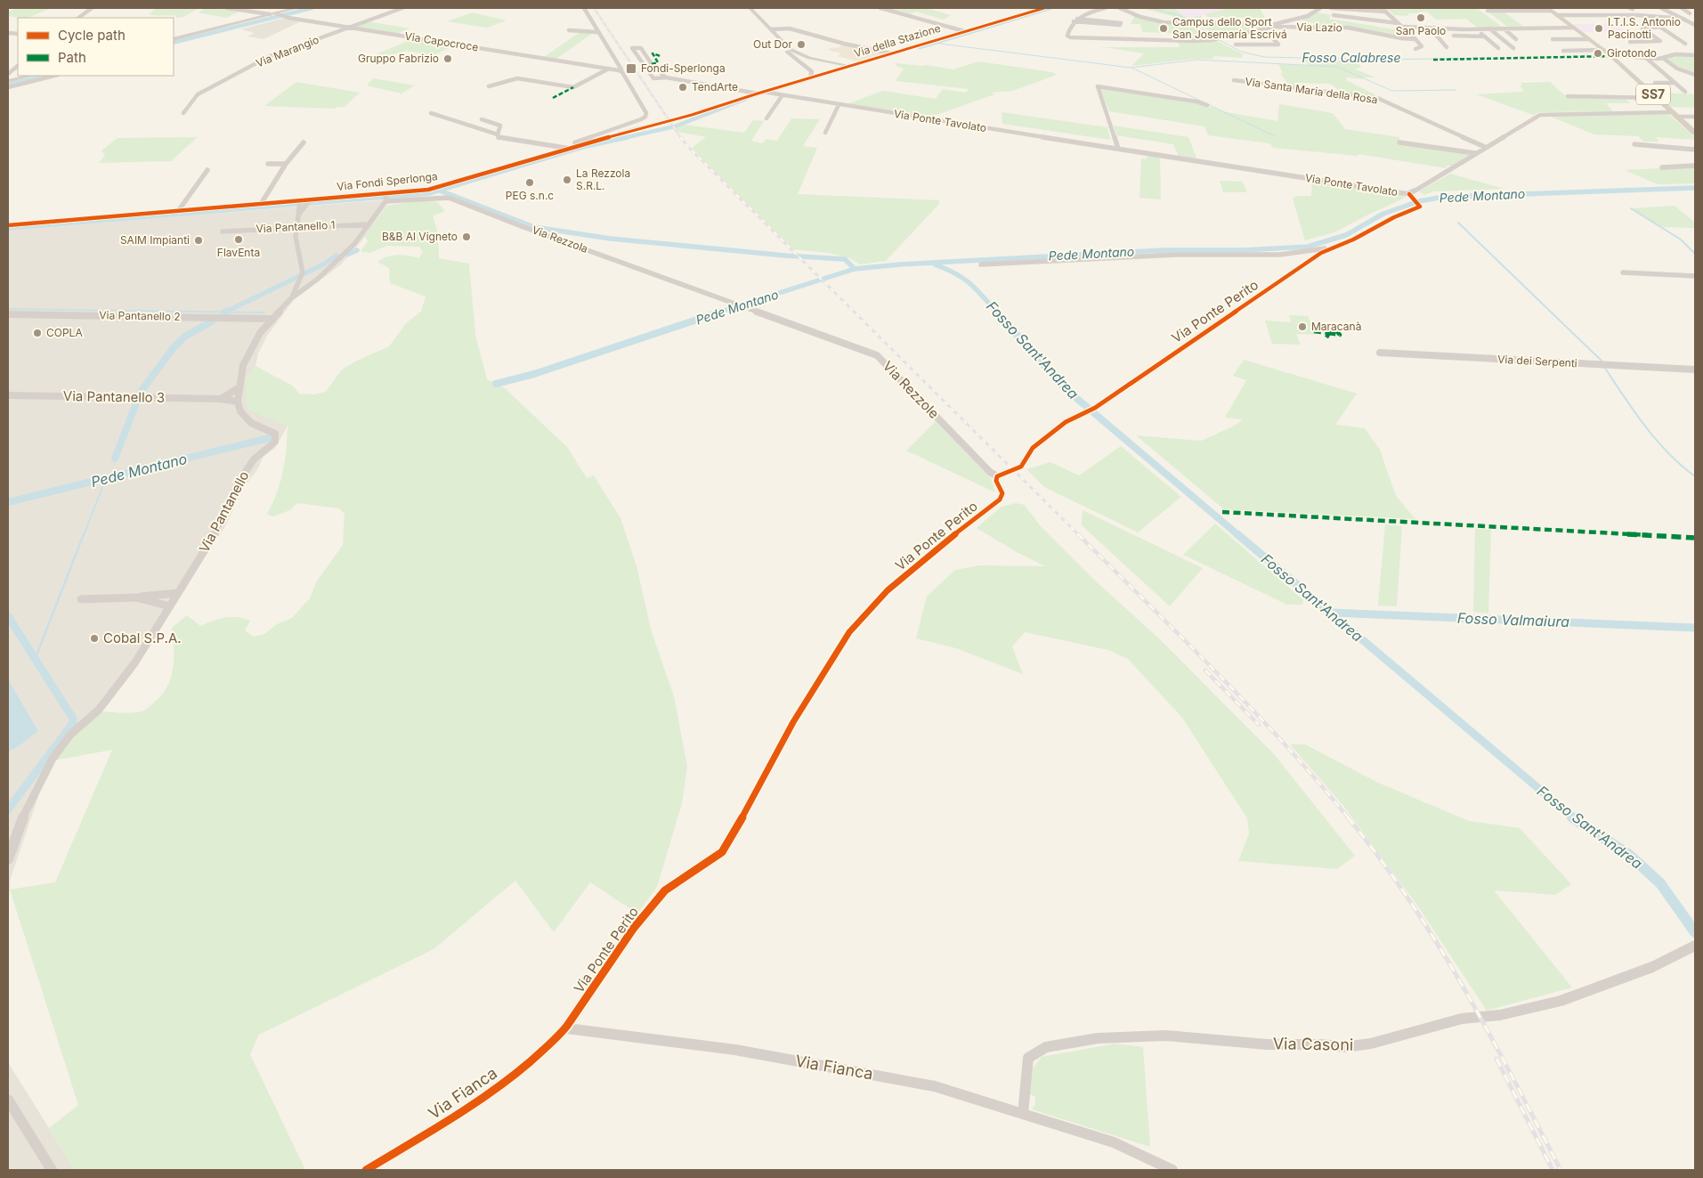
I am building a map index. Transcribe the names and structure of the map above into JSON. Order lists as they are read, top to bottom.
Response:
{
  "streets": {
    "main road": ["SS7"],
    "street": [
      "Via Lazio",
      "Via della Stazione",
      "Via Capocroce",
      "Via Marangio",
      "Via Santa Maria della Rosa",
      "Via Ponte Tavolato",
      "Via Fondi Sperlonga",
      "Via Pantanello 1",
      "Via Rezzola",
      "Via Ponte Perito",
      "Via Pantanello 2",
      "Via dei Serpenti",
      "Via Rezzole",
      "Via Pantanello 3",
      "Via Pantanello",
      "Via Casoni",
      "Via Fianca"
    ]
  },
  "crossings": [
    ["Via della Stazione", "Via Ponte Tavolato"],
    ["Via della Stazione", "Via Fondi Sperlonga"],
    ["Via Capocroce", "Via Marangio"],
    ["Via Santa Maria della Rosa", "Via Ponte Tavolato"],
    ["SS7", "Via Ponte Tavolato"],
    ["Via Ponte Tavolato", "Via Fondi Sperlonga"],
    ["Via Ponte Tavolato", "Via Ponte Perito"],
    ["Via Fondi Sperlonga", "Via Rezzola"],
    ["Via Rezzola", "Via Rezzole"],
    ["Via Ponte Perito", "Via Rezzole"],
    ["Via Ponte Perito", "Via Fianca"],
    ["Via Pantanello 3", "Via Pantanello"],
    ["Via Casoni", "Via Fianca"]
  ],
  "water": [
    "Fosso Calabrese",
    "Pede Montano",
    "Fosso Sant'Andrea",
    "Fosso Valmaiura"
  ],
  "places": {
    "other": [
      "San Paolo",
      "Campus dello Sport San Josemaría Escrivá",
      "I.T.I.S. Antonio Pacinotti",
      "Out Dor",
      "Girotondo",
      "Gruppo Fabrizio",
      "TendArte",
      "La Rezzola S.R.L.",
      "PEG s.n.c",
      "B&B Al Vigneto",
      "FlavEnta",
      "SAIM Impianti",
      "Maracanà",
      "COPLA",
      "Cobal S.P.A."
    ],
    "transit": ["Fondi-Sperlonga"]
  },
  "legend": ["Cycle path", "Path"]
}
